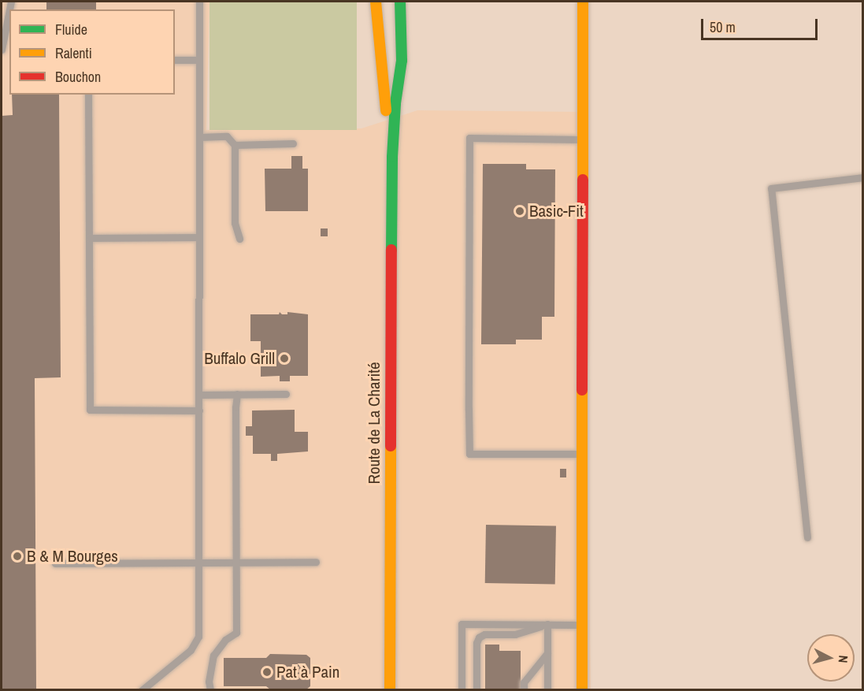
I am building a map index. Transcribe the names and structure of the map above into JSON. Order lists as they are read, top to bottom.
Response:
{
  "streets": {
    "main road": ["Route de La Charité"]
  },
  "places": [
    "Basic-Fit",
    "Buffalo Grill",
    "B & M Bourges",
    "Pat à Pain"
  ],
  "legend": ["Fluide", "Ralenti", "Bouchon"],
  "scale_bar": "50 m",
  "north": "right"
}
